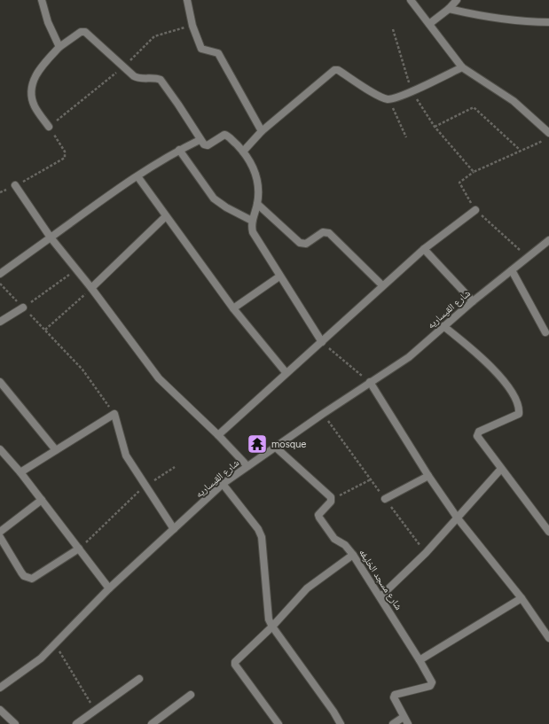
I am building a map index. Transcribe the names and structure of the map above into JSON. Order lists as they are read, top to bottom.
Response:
{
  "streets": {
    "street": ["شارع القيساريه", "شارع مسجد الخليفه"]
  },
  "places": {
    "temple": ["mosque"]
  }
}
